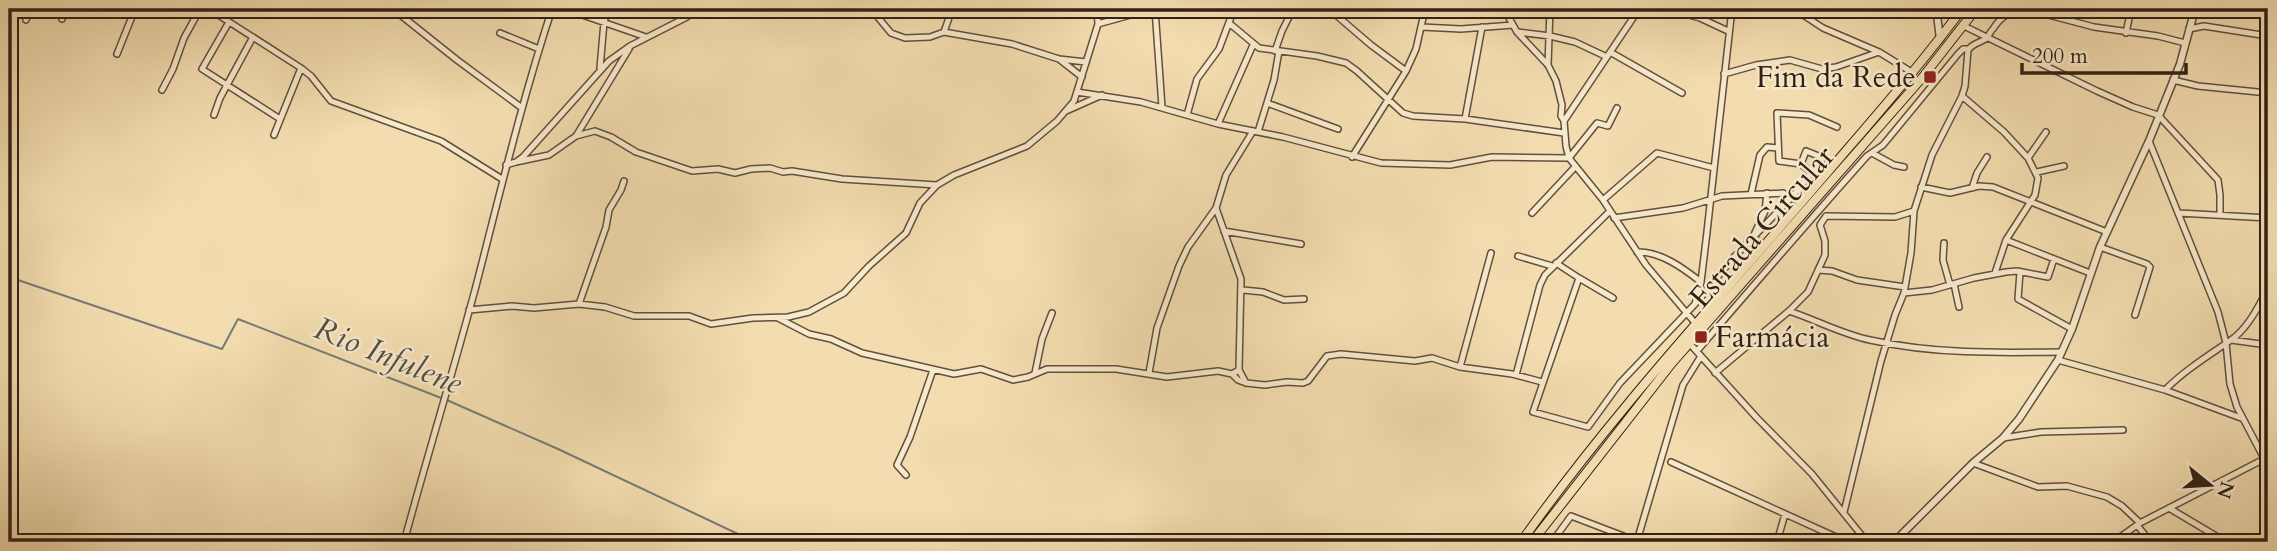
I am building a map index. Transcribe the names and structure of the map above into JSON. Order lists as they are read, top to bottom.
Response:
{
  "streets": {
    "main road": ["Estrada Circular"]
  },
  "water": ["Rio Infulene"],
  "places": {
    "transit": ["Fim da Rede", "Farmácia"]
  },
  "scale_bar": "200 m",
  "north": "right"
}
